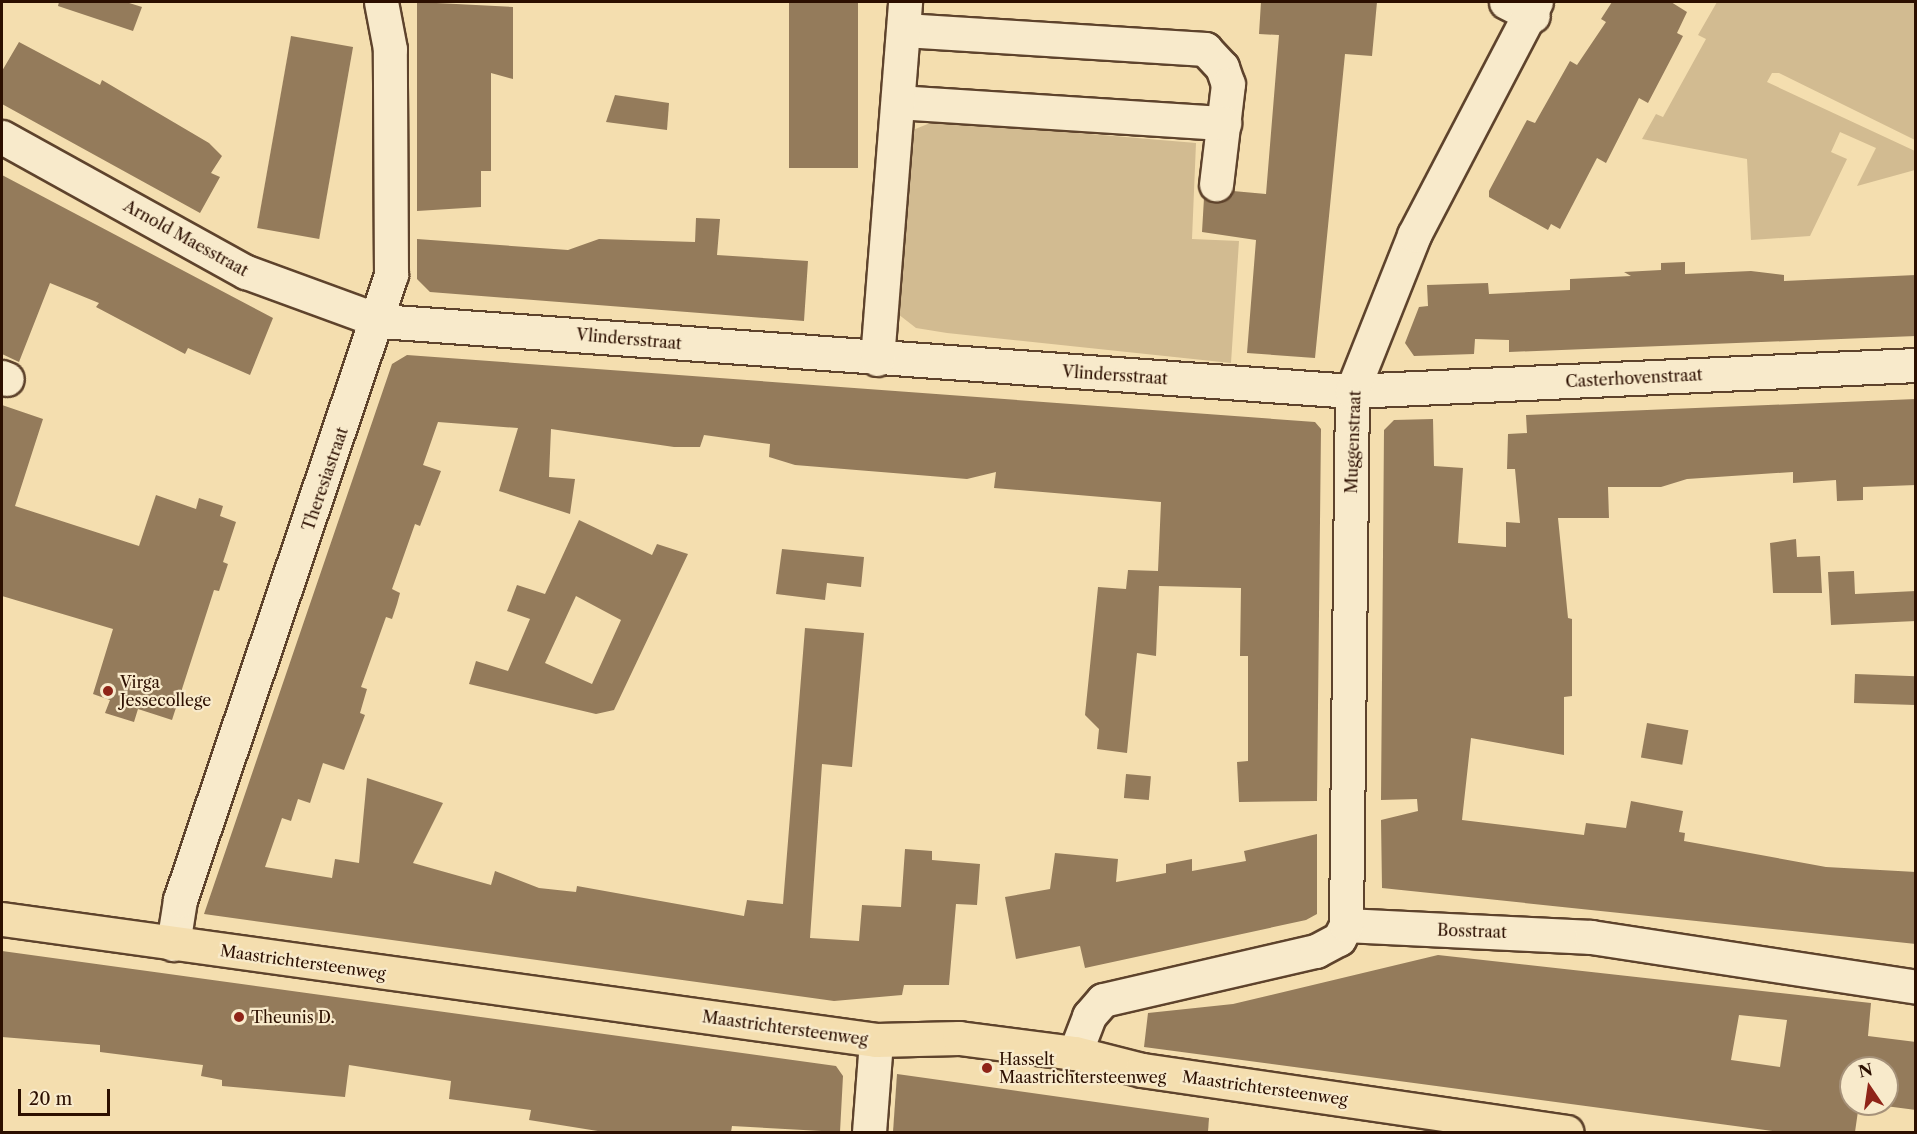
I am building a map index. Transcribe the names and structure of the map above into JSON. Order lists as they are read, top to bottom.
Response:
{
  "streets": {
    "main road": ["Maastrichtersteenweg"],
    "street": [
      "Arnold Maesstraat",
      "Vlindersstraat",
      "Casterhovenstraat",
      "Muggenstraat",
      "Theresiastraat",
      "Bosstraat"
    ]
  },
  "crossings": [
    ["Arnold Maesstraat", "Vlindersstraat"],
    ["Arnold Maesstraat", "Theresiastraat"],
    ["Vlindersstraat", "Casterhovenstraat"],
    ["Vlindersstraat", "Muggenstraat"],
    ["Vlindersstraat", "Theresiastraat"],
    ["Casterhovenstraat", "Muggenstraat"],
    ["Muggenstraat", "Bosstraat"],
    ["Theresiastraat", "Maastrichtersteenweg"]
  ],
  "places": ["Virga Jessecollege", "Theunis D.", "Hasselt Maastrichtersteenweg"],
  "scale_bar": "20 m",
  "north": "top"
}
